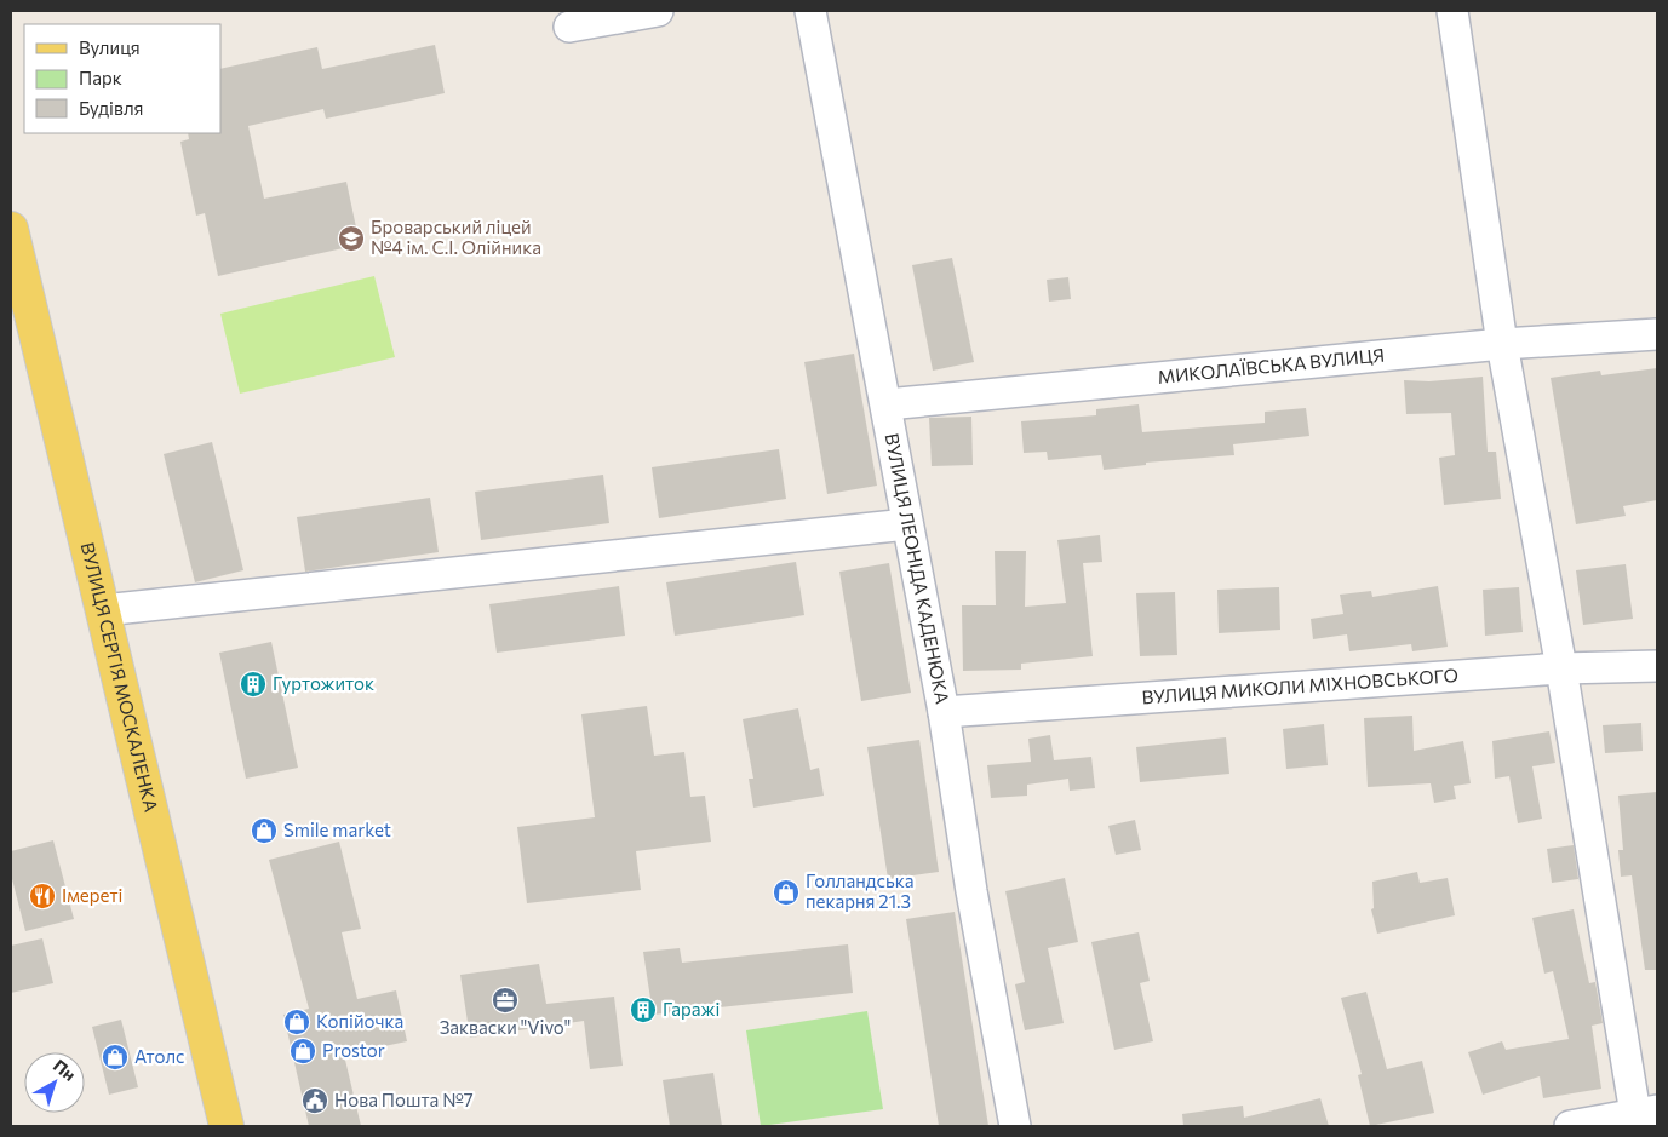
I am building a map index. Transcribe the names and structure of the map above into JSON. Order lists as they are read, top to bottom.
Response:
{
  "streets": {
    "main road": ["ВУЛИЦЯ СЕРГІЯ МОСКАЛЕНКА"],
    "street": ["МИКОЛАЇВСЬКА ВУЛИЦЯ", "ВУЛИЦЯ ЛЕОНІДА КАДЕНЮКА", "ВУЛИЦЯ МИКОЛИ МІХНОВСЬКОГО"]
  },
  "crossings": [
    ["МИКОЛАЇВСЬКА ВУЛИЦЯ", "ВУЛИЦЯ ЛЕОНІДА КАДЕНЮКА"],
    ["ВУЛИЦЯ ЛЕОНІДА КАДЕНЮКА", "ВУЛИЦЯ МИКОЛИ МІХНОВСЬКОГО"]
  ],
  "places": {
    "school or university": ["Броварський ліцей №4 ім. С.І. Олійника"],
    "building": ["Гуртожиток", "Гаражі"],
    "shop": [
      "Smile market",
      "Голландська пекарня 21.3",
      "Копійочка",
      "Prostor",
      "Атолс"
    ],
    "restaurant": ["Імереті"],
    "office": ["Закваски \"Vivo\""],
    "public building": ["Нова Пошта №7"]
  },
  "legend": ["Вулиця", "Парк", "Будівля"],
  "north": "top right"
}
